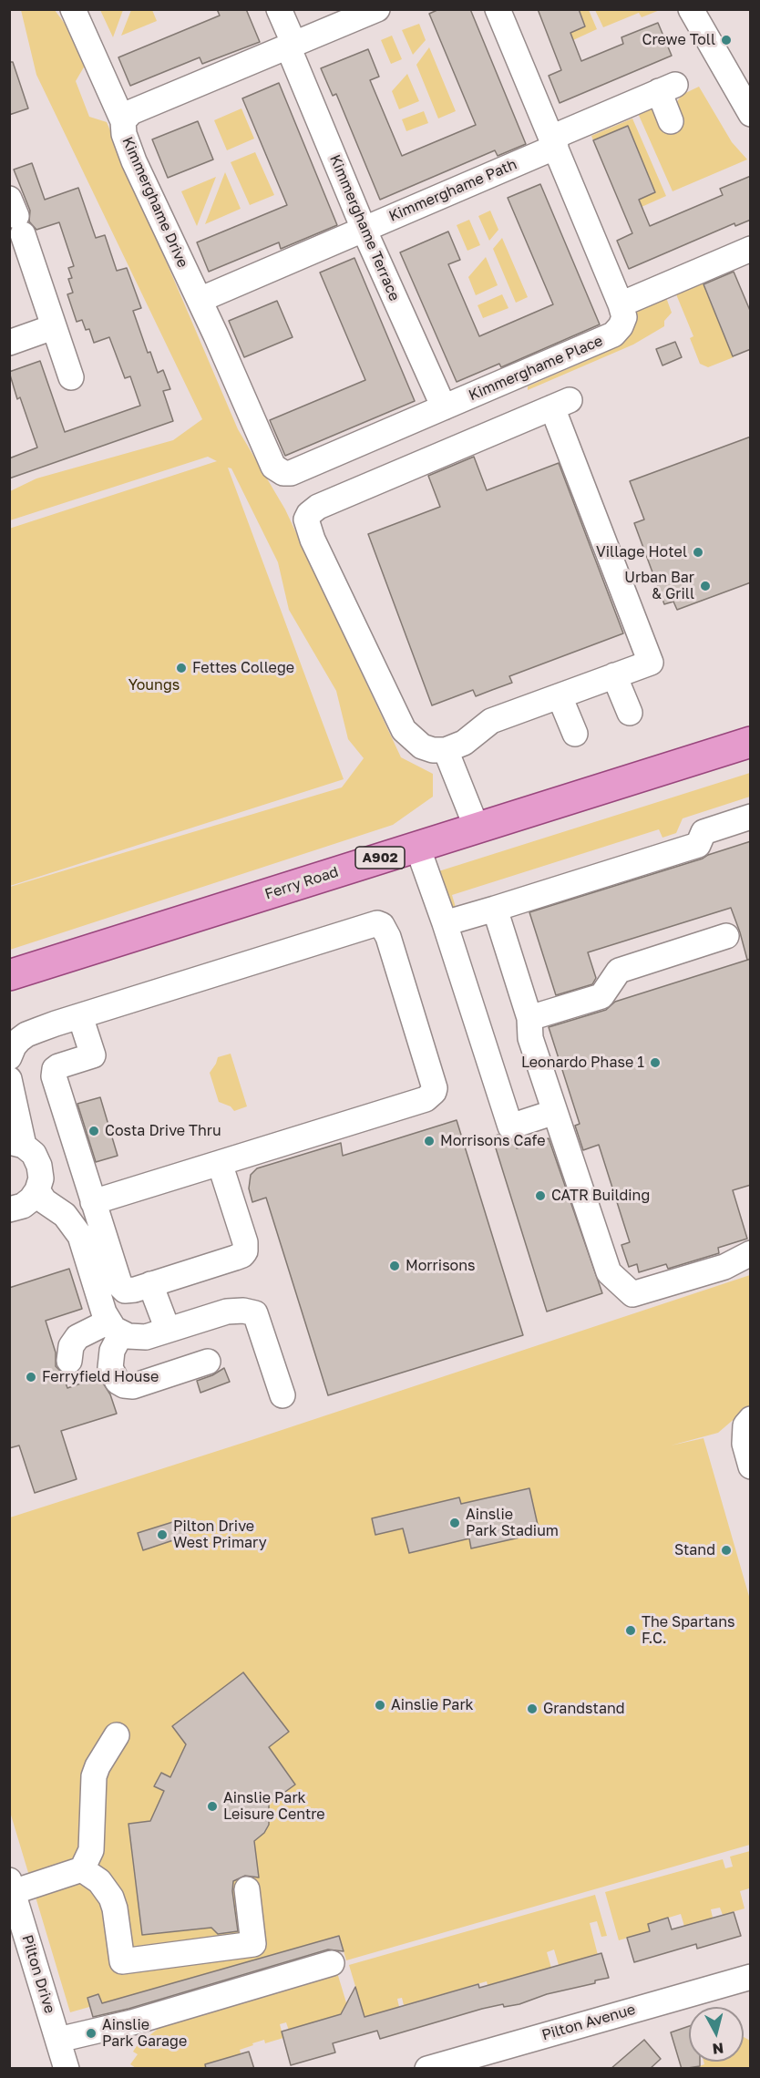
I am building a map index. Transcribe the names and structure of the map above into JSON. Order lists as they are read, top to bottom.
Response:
{
  "streets": {
    "main road": ["A902", "Ferry Road"],
    "street": [
      "Kimmerghame Path",
      "Kimmerghame Drive",
      "Kimmerghame Terrace",
      "Kimmerghame Place",
      "Pilton Drive",
      "Pilton Avenue"
    ]
  },
  "crossings": [
    ["Kimmerghame Path", "Kimmerghame Drive"],
    ["Kimmerghame Path", "Kimmerghame Terrace"],
    ["Kimmerghame Path", "Kimmerghame Place"],
    ["Kimmerghame Drive", "Kimmerghame Terrace"],
    ["Kimmerghame Drive", "Kimmerghame Place"],
    ["Kimmerghame Terrace", "Kimmerghame Place"]
  ],
  "parks": ["Youngs"],
  "places": [
    "Crewe Toll",
    "Village Hotel",
    "Urban Bar & Grill",
    "Fettes College",
    "Leonardo Phase 1",
    "Costa Drive Thru",
    "Morrisons Cafe",
    "CATR Building",
    "Morrisons",
    "Ferryfield House",
    "Ainslie Park Stadium",
    "Pilton Drive West Primary",
    "Stand",
    "The Spartans F.C.",
    "Ainslie Park",
    "Grandstand",
    "Ainslie Park Leisure Centre",
    "Ainslie Park Garage"
  ],
  "north": "bottom"
}
